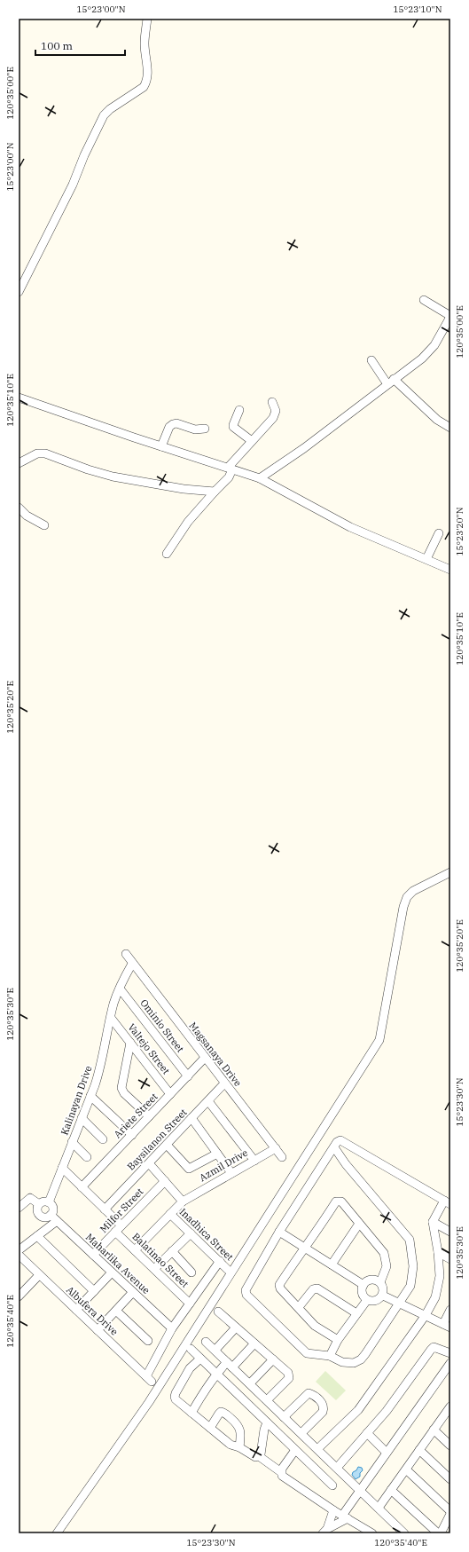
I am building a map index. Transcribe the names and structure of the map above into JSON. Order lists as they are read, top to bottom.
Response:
{
  "streets": {
    "street": [
      "Ominio Street",
      "Valtejo Street",
      "Magsanaya Drive",
      "Kalinayan Drive",
      "Ariete Street",
      "Baysilanon Street",
      "Azmil Drive",
      "Milfor Street",
      "Inadhica Street",
      "Balatinao Street",
      "Maharlika Avenue",
      "Albufera Drive"
    ]
  },
  "crossings": [
    ["Ominio Street", "Kalinayan Drive"],
    ["Ominio Street", "Ariete Street"],
    ["Valtejo Street", "Kalinayan Drive"],
    ["Valtejo Street", "Ariete Street"],
    ["Magsanaya Drive", "Kalinayan Drive"],
    ["Magsanaya Drive", "Ariete Street"],
    ["Magsanaya Drive", "Baysilanon Street"],
    ["Magsanaya Drive", "Azmil Drive"],
    ["Kalinayan Drive", "Maharlika Avenue"],
    ["Azmil Drive", "Inadhica Street"],
    ["Azmil Drive", "Balatinao Street"],
    ["Milfor Street", "Balatinao Street"],
    ["Milfor Street", "Maharlika Avenue"],
    ["Maharlika Avenue", "Albufera Drive"]
  ],
  "scale_bar": "100 m",
  "coordinates": [
    "15°23'00\"N",
    "15°23'10\"N",
    "120°35'00\"E",
    "120°35'10\"E",
    "15°23'20\"N",
    "120°35'20\"E",
    "120°35'30\"E",
    "15°23'30\"N",
    "120°35'40\"E"
  ]
}
